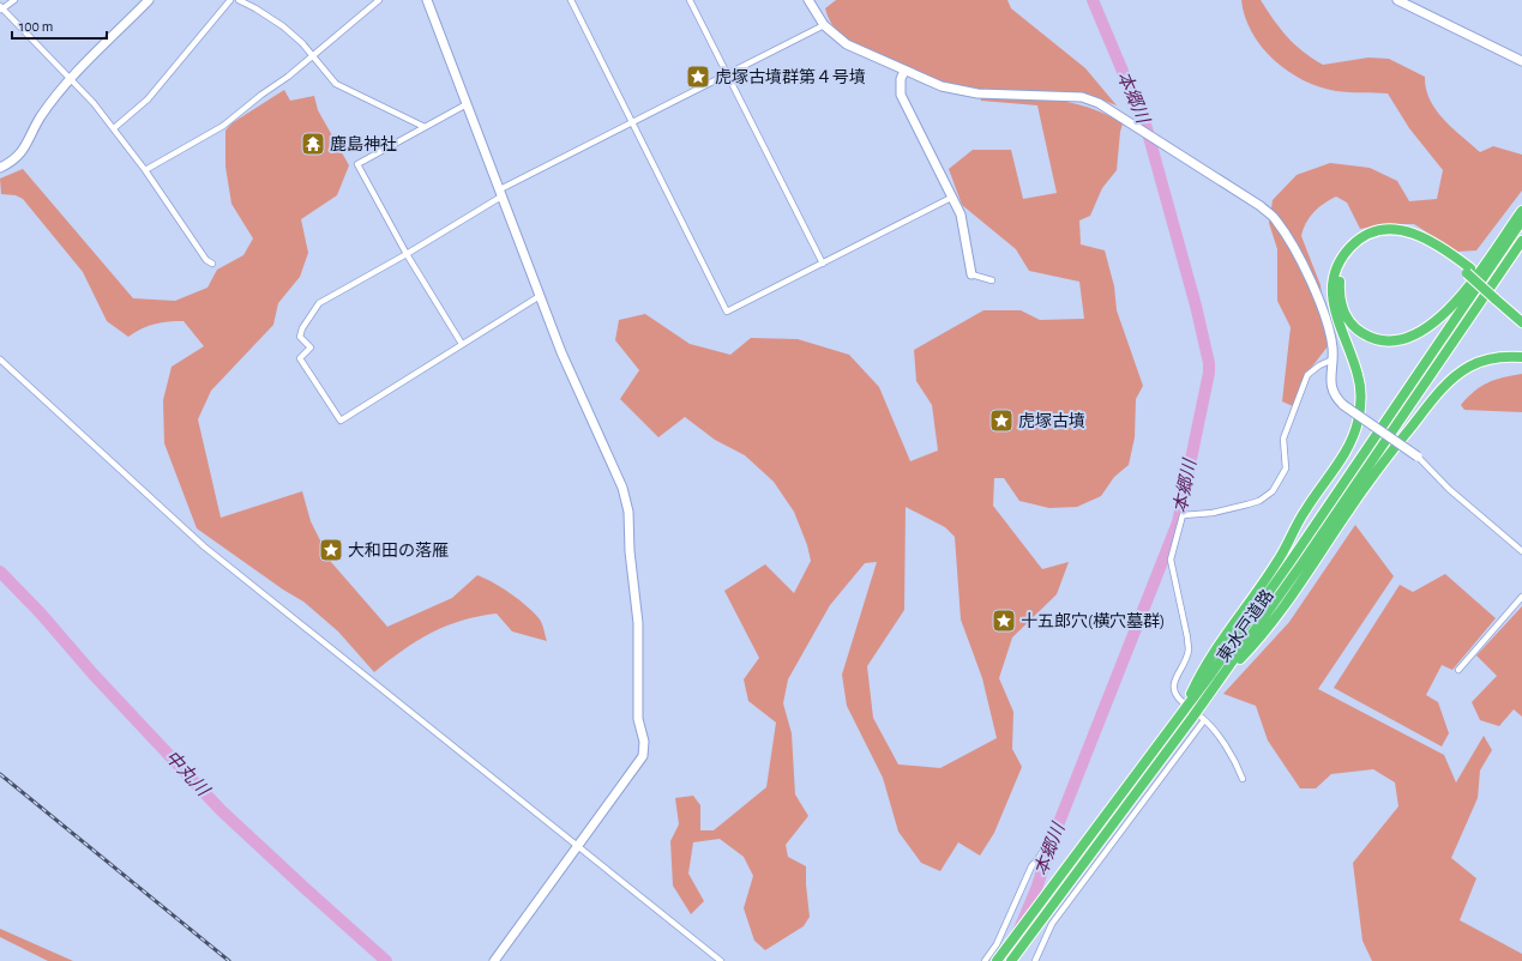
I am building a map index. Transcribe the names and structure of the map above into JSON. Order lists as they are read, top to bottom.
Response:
{
  "streets": {
    "highway": ["東水戸道路"]
  },
  "water": ["本郷川", "中丸川"],
  "places": {
    "place": [
      "虎塚古墳群第４号墳",
      "虎塚古墳",
      "大和田の落雁",
      "十五郎穴(横穴墓群)"
    ],
    "temple": ["鹿島神社"]
  },
  "scale_bar": "100 m"
}
